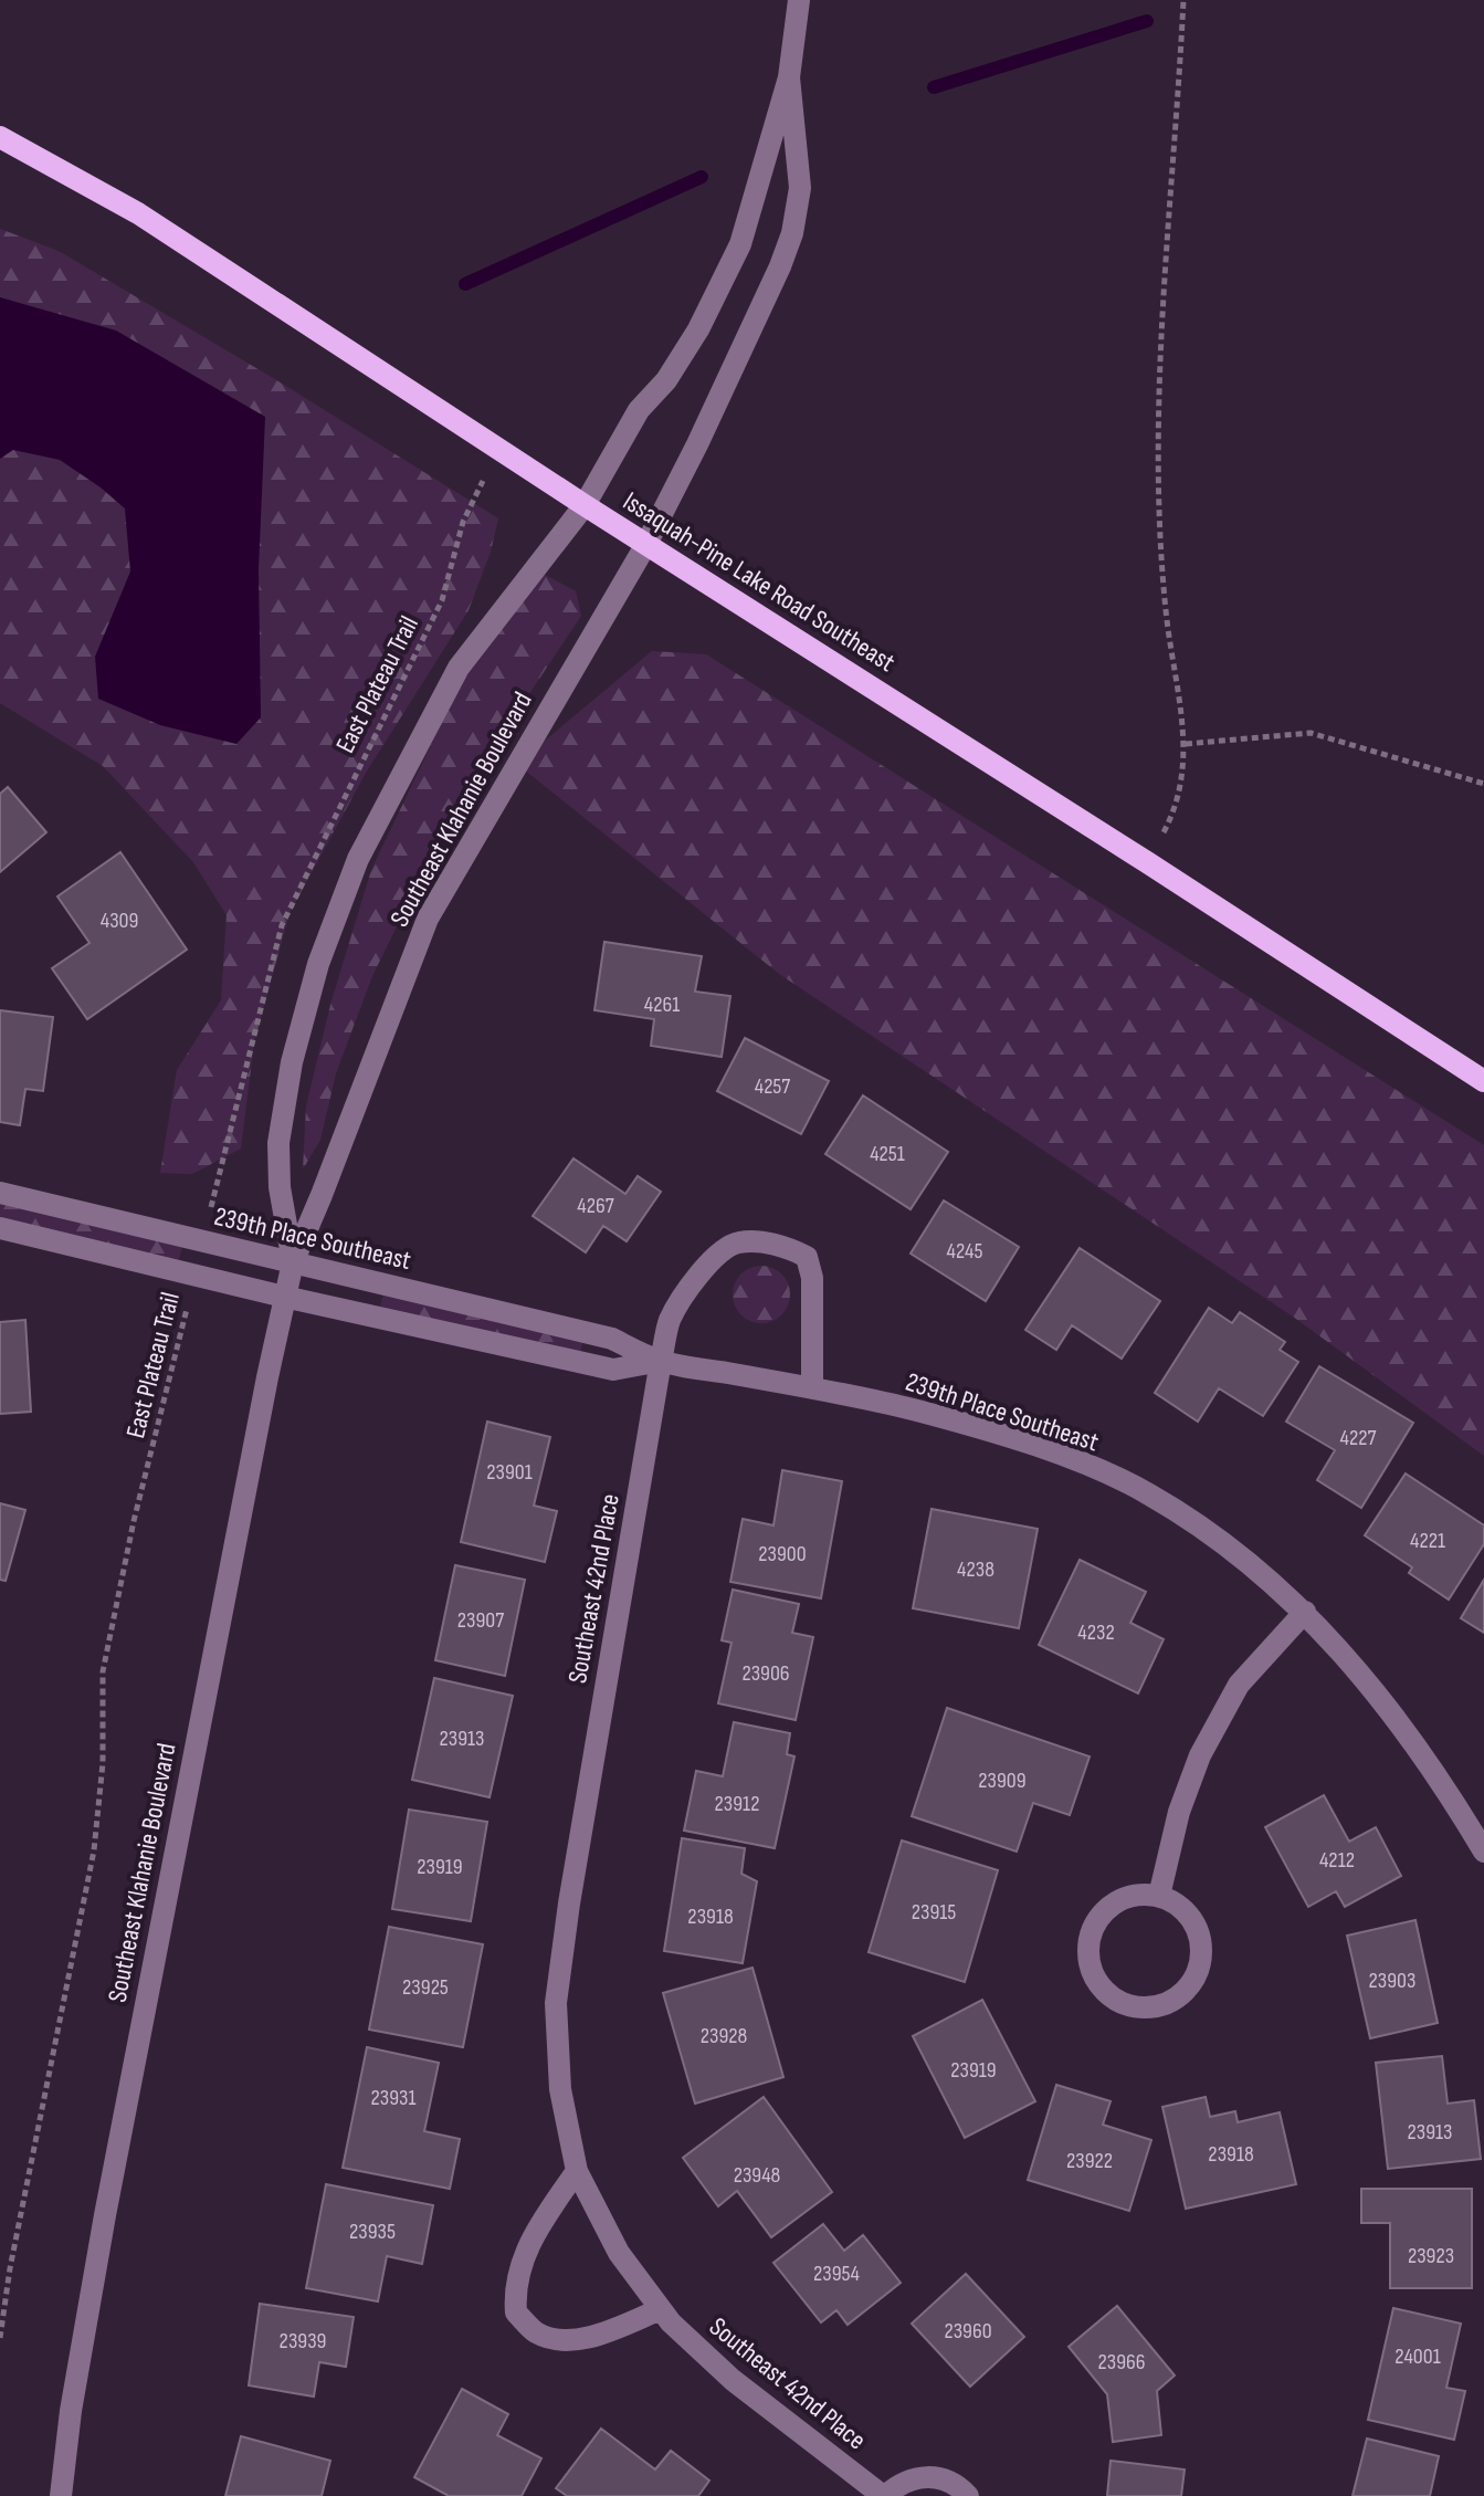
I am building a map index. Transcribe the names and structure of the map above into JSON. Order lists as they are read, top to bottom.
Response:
{
  "streets": {
    "main road": ["Issaquah-Pine Lake Road Southeast"],
    "street": ["Southeast Klahanie Boulevard", "239th Place Southeast", "Southeast 42nd Place"],
    "path": ["East Plateau Trail"]
  },
  "crossings": [
    ["Issaquah-Pine Lake Road Southeast", "East Plateau Trail"],
    ["Issaquah-Pine Lake Road Southeast", "Southeast Klahanie Boulevard"],
    ["East Plateau Trail", "239th Place Southeast"],
    ["Southeast Klahanie Boulevard", "239th Place Southeast"],
    ["239th Place Southeast", "Southeast 42nd Place"]
  ],
  "house_numbers": [
    "4309",
    "4261",
    "4257",
    "4251",
    "4267",
    "4245",
    "4227",
    "23901",
    "4221",
    "23900",
    "4238",
    "23907",
    "4232",
    "23906",
    "23913",
    "23909",
    "23912",
    "4212",
    "23919",
    "23915",
    "23918",
    "23903",
    "23925",
    "23928",
    "23919",
    "23931",
    "23913",
    "23918",
    "23922",
    "23948",
    "23935",
    "23923",
    "23954",
    "23960",
    "23939",
    "24001",
    "23966"
  ]
}
